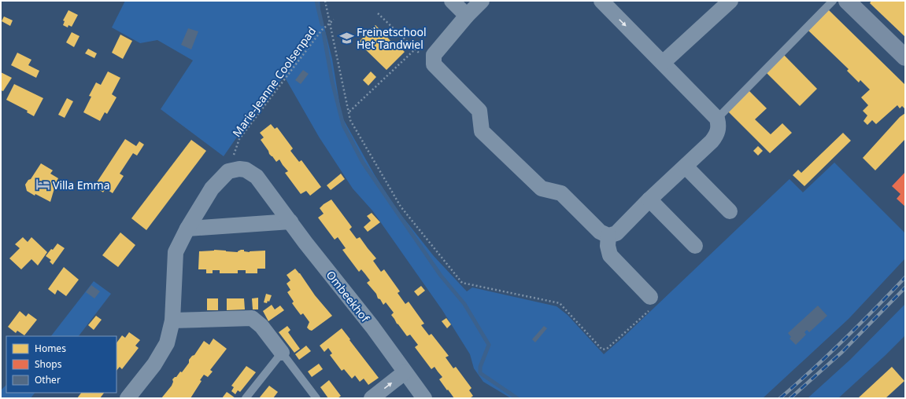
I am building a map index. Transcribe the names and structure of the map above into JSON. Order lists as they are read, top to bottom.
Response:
{
  "streets": {
    "street": ["Ombeekhof"],
    "path": ["Marie-Jeanne Coolsenpad"]
  },
  "crossings": [
    ["Marie-Jeanne Coolsenpad", "Ombeekhof"]
  ],
  "places": {
    "school or university": ["Freinetschool Het Tandwiel"],
    "hotel": ["Villa Emma"]
  },
  "legend": ["Homes", "Shops", "Other"]
}
